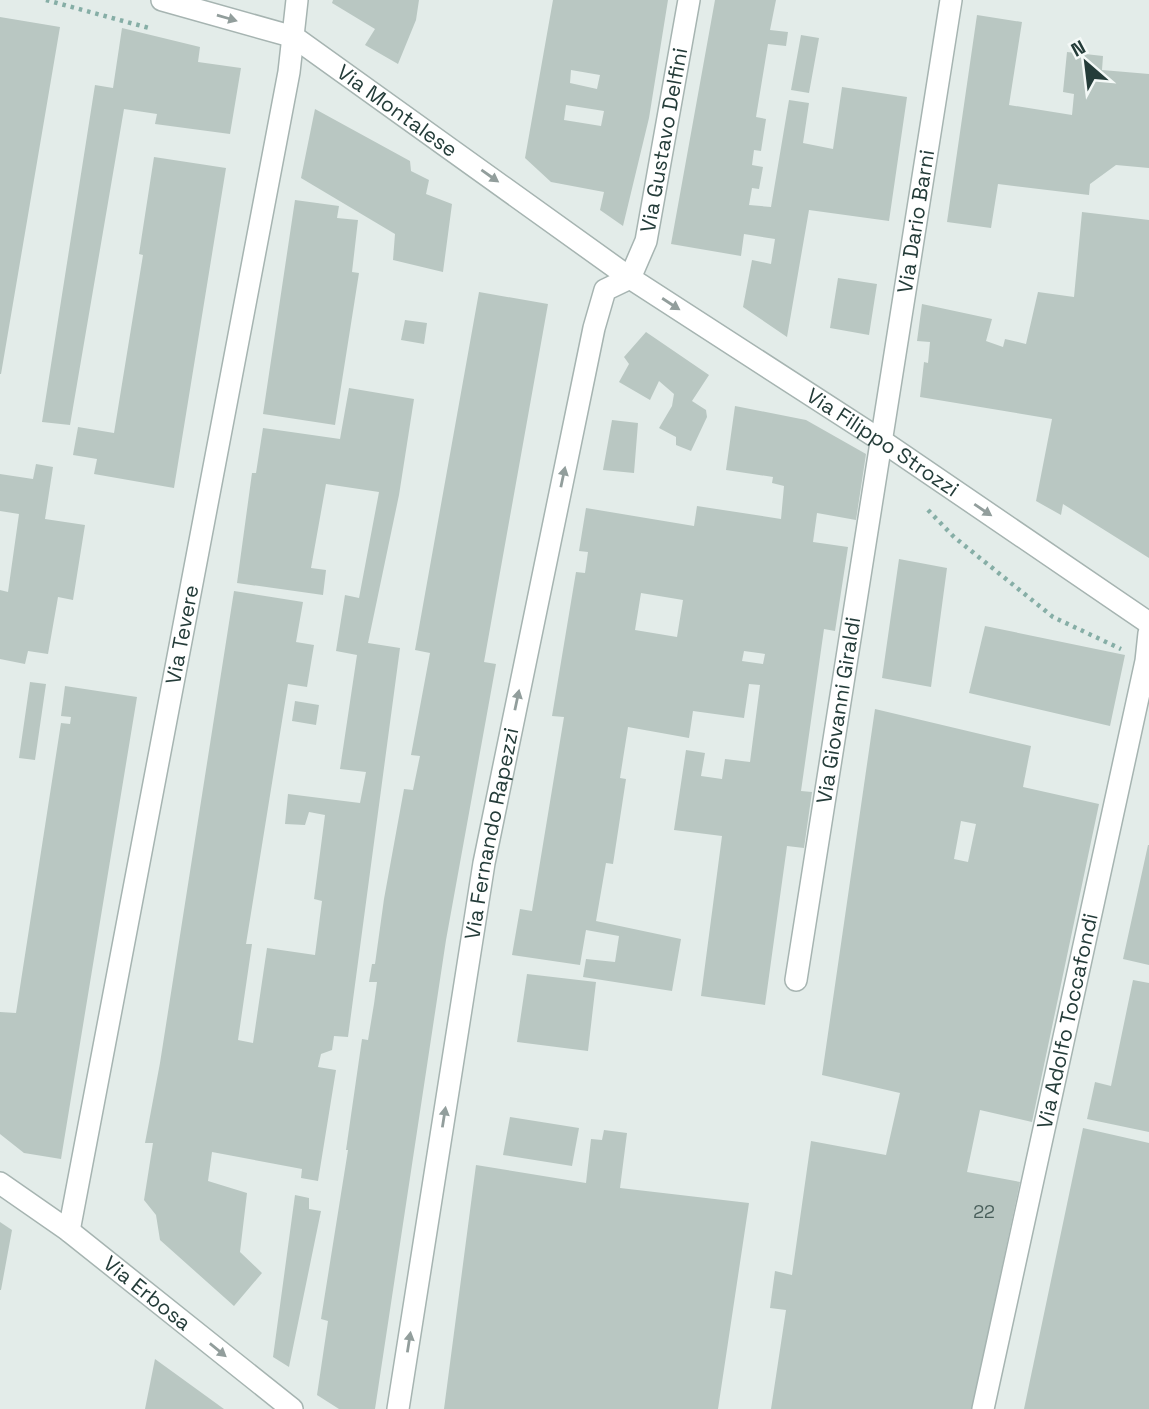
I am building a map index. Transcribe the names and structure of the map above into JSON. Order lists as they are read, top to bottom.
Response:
{
  "streets": {
    "street": [
      "Via Montalese",
      "Via Gustavo Delfini",
      "Via Dario Barni",
      "Via Filippo Strozzi",
      "Via Tevere",
      "Via Giovanni Giraldi",
      "Via Fernando Rapezzi",
      "Via Adolfo Toccafondi",
      "Via Erbosa"
    ]
  },
  "crossings": [
    ["Via Montalese", "Via Gustavo Delfini"],
    ["Via Montalese", "Via Filippo Strozzi"],
    ["Via Montalese", "Via Tevere"],
    ["Via Montalese", "Via Fernando Rapezzi"],
    ["Via Gustavo Delfini", "Via Filippo Strozzi"],
    ["Via Gustavo Delfini", "Via Fernando Rapezzi"],
    ["Via Dario Barni", "Via Filippo Strozzi"],
    ["Via Dario Barni", "Via Giovanni Giraldi"],
    ["Via Filippo Strozzi", "Via Giovanni Giraldi"],
    ["Via Filippo Strozzi", "Via Fernando Rapezzi"],
    ["Via Tevere", "Via Erbosa"]
  ],
  "one_way": [
    "Via Montalese",
    "Via Filippo Strozzi",
    "Via Fernando Rapezzi",
    "Via Erbosa"
  ],
  "house_numbers": ["22"],
  "north": "top left"
}
